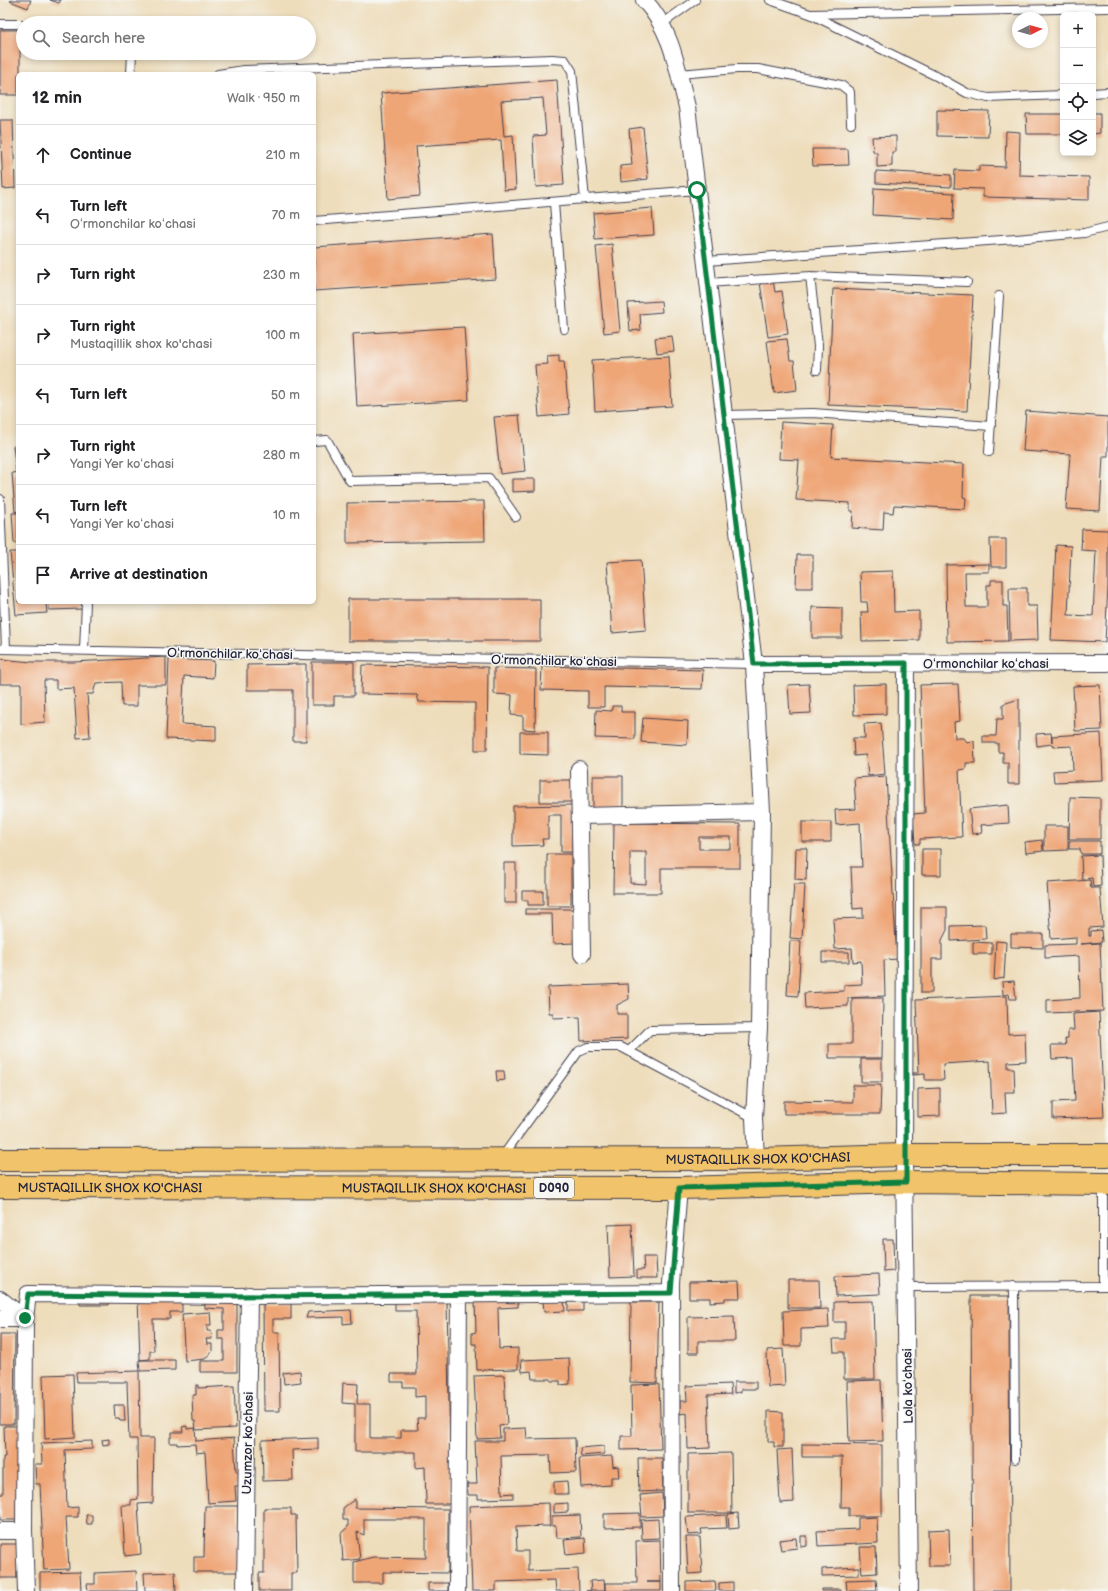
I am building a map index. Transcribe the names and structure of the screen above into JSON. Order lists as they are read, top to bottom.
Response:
{
  "streets": {
    "main road": ["MUSTAQILLIK SHOX KO'CHASI", "D090"],
    "street": ["Oʻrmonchilar koʻchasi", "Lola koʻchasi", "Uzumzor koʻchasi"]
  },
  "crossings": [
    ["Oʻrmonchilar koʻchasi", "Lola koʻchasi"],
    ["MUSTAQILLIK SHOX KO'CHASI", "Lola koʻchasi"]
  ],
  "north": "right",
  "page": {
    "map_buttons": ["+", "−"],
    "search": "Search here",
    "heading": ["12 min", "Walk · 950 m"],
    "list": [
      ["Continue", "210 m"],
      ["Turn left", "Oʻrmonchilar koʻchasi", "70 m"],
      ["Turn right", "230 m"],
      ["Turn right", "Mustaqillik shox ko'chasi", "100 m"],
      ["Turn left", "50 m"],
      ["Turn right", "Yangi Yer koʻchasi", "280 m"],
      ["Turn left", "Yangi Yer koʻchasi", "10 m"],
      "Arrive at destination"
    ]
  }
}
